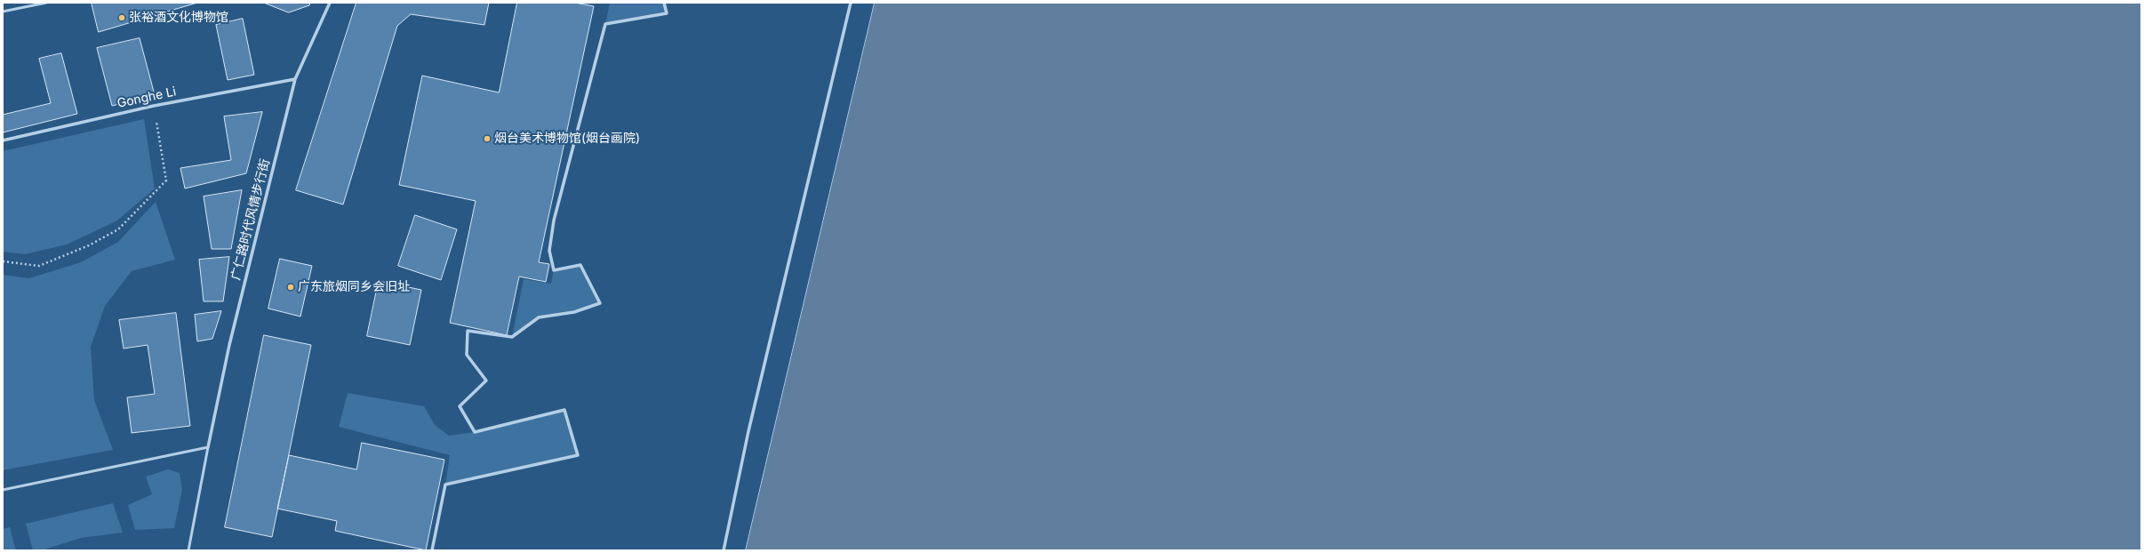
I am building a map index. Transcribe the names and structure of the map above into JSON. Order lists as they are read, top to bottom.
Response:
{
  "streets": {
    "street": ["Gonghe Li", "广仁路时代风情步行街"]
  },
  "crossings": [
    ["Gonghe Li", "广仁路时代风情步行街"]
  ],
  "places": ["张裕酒文化博物馆", "烟台美术博物馆(烟台画院)", "广东旅烟同乡会旧址"]
}
